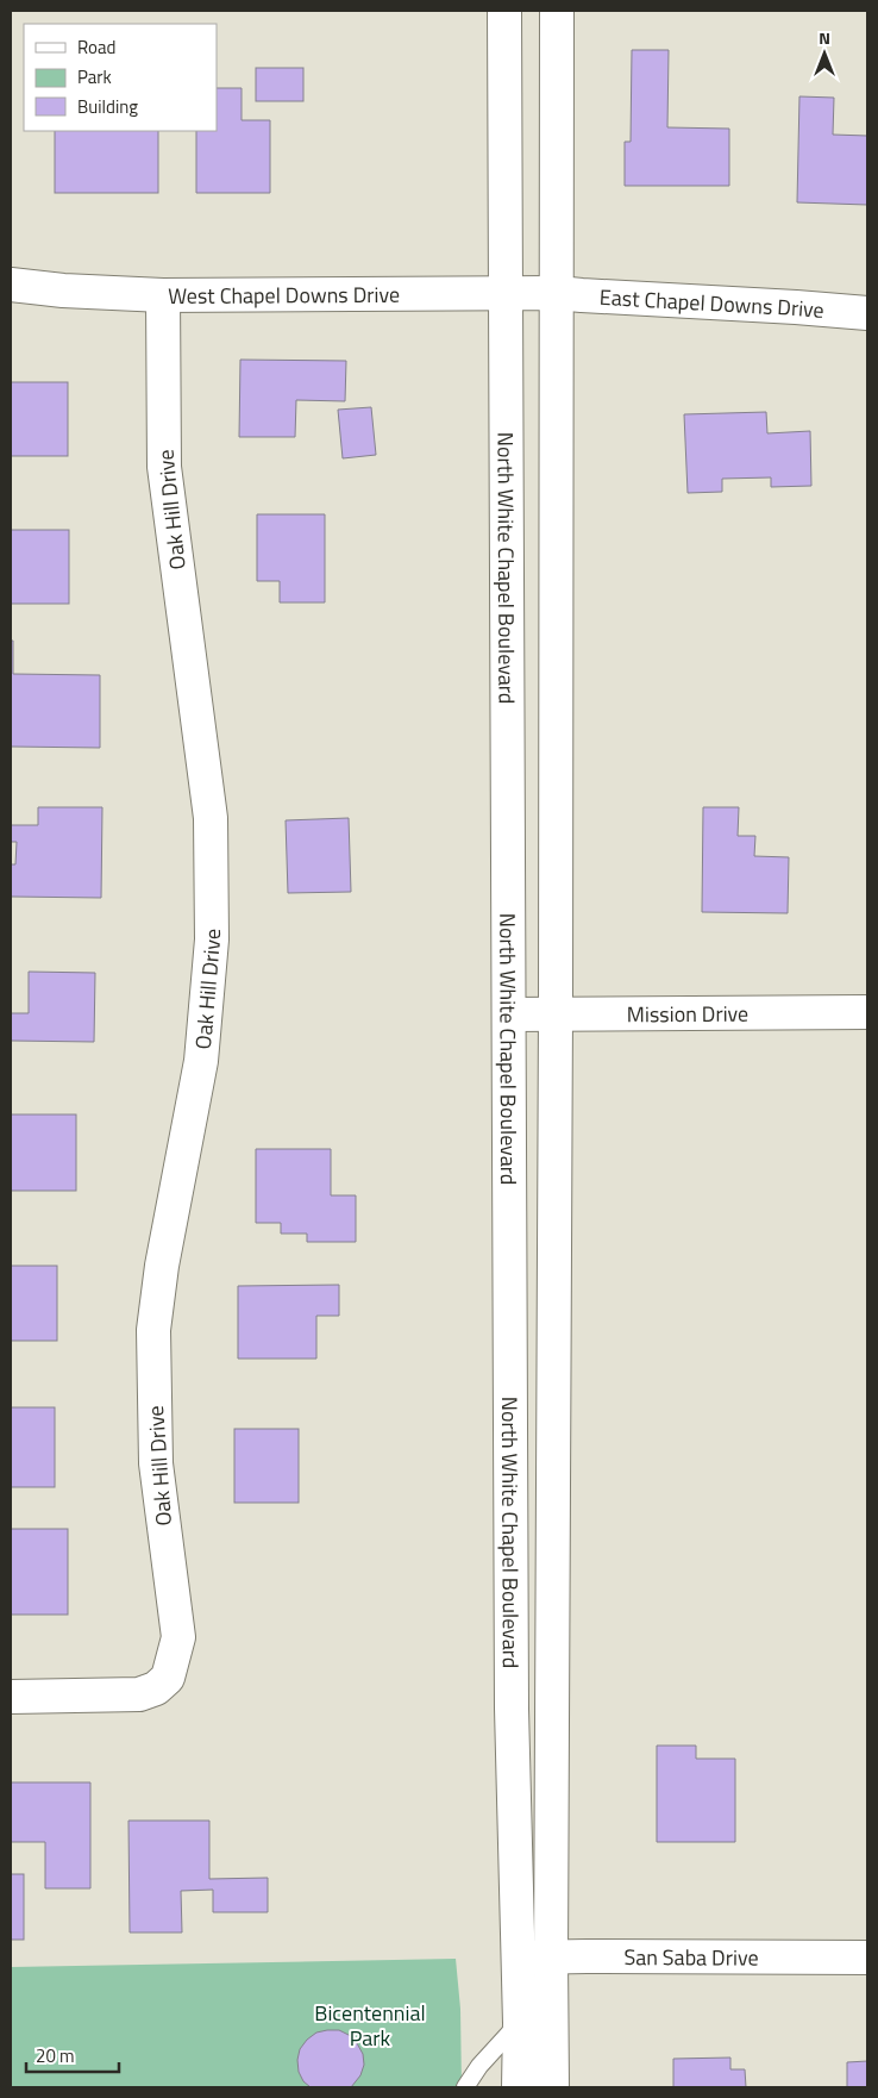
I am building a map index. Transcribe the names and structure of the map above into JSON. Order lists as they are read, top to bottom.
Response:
{
  "streets": {
    "main road": [
      "West Chapel Downs Drive",
      "East Chapel Downs Drive",
      "Oak Hill Drive",
      "North White Chapel Boulevard",
      "Mission Drive",
      "San Saba Drive"
    ]
  },
  "crossings": [
    ["West Chapel Downs Drive", "East Chapel Downs Drive"],
    ["West Chapel Downs Drive", "Oak Hill Drive"],
    ["West Chapel Downs Drive", "North White Chapel Boulevard"],
    ["East Chapel Downs Drive", "North White Chapel Boulevard"],
    ["North White Chapel Boulevard", "Mission Drive"],
    ["North White Chapel Boulevard", "San Saba Drive"]
  ],
  "parks": ["Bicentennial Park"],
  "legend": ["Road", "Park", "Building"],
  "scale_bar": "20 m",
  "north": "top"
}
